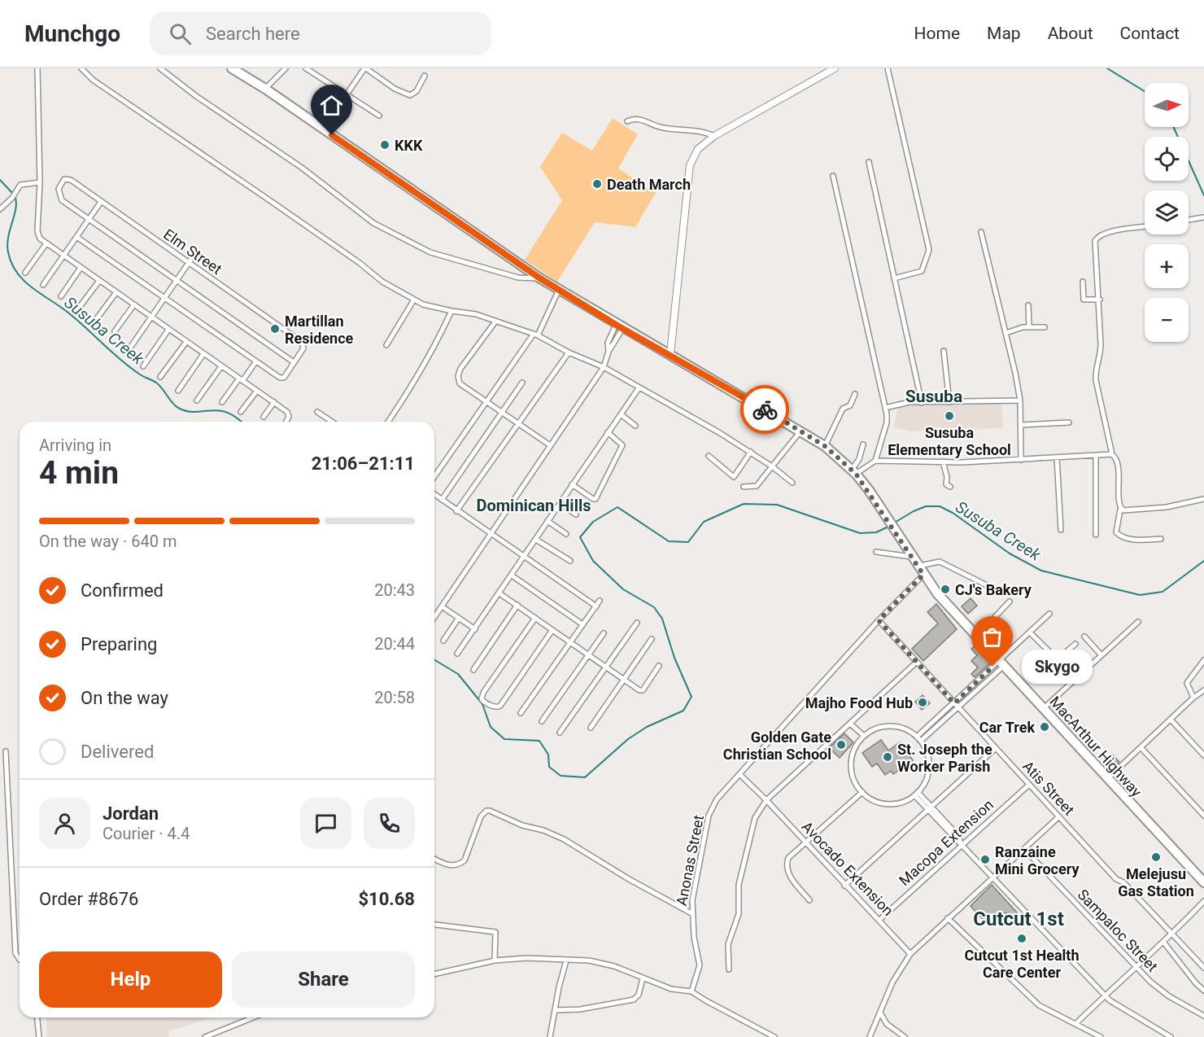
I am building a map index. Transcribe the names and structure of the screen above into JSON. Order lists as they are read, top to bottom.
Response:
{
  "streets": {
    "highway": ["MacArthur Highway"],
    "street": [
      "Elm Street",
      "Atis Street",
      "Macopa Extension",
      "Anonas Street",
      "Avocado Extension",
      "Sampaloc Street"
    ]
  },
  "crossings": [
    ["MacArthur Highway", "Anonas Street"],
    ["Atis Street", "Macopa Extension"],
    ["Atis Street", "Anonas Street"],
    ["Macopa Extension", "Avocado Extension"],
    ["Anonas Street", "Avocado Extension"]
  ],
  "districts": ["Susuba", "Dominican Hills", "Cutcut 1st"],
  "water": ["Susuba Creek"],
  "places": [
    "KKK",
    "Death March",
    "Martillan Residence",
    "Susuba Elementary School",
    "CJ's Bakery",
    "Skygo",
    "Majho Food Hub",
    "Car Trek",
    "Golden Gate Christian School",
    "St. Joseph the Worker Parish",
    "Melejusu Gas Station",
    "Ranzaine Mini Grocery",
    "Cutcut 1st Health Care Center"
  ],
  "north": "right",
  "page": {
    "header": "Munchgo",
    "search": "Search here",
    "nav": [
      "Home",
      "Map",
      "About",
      "Contact"
    ],
    "map_buttons": ["+", "−"],
    "heading": ["4 min", "Arriving in", "21:06–21:11"],
    "panel": [
      "Jordan",
      "Courier · 4.4",
      "Order #8676",
      "$10.68"
    ],
    "bar": "On the way · 640 m",
    "list": [
      ["Confirmed", "20:43"],
      ["Preparing", "20:44"],
      ["On the way", "20:58"],
      "Delivered"
    ],
    "bubble": "Skygo",
    "buttons": ["Help", "Share"]
  }
}
